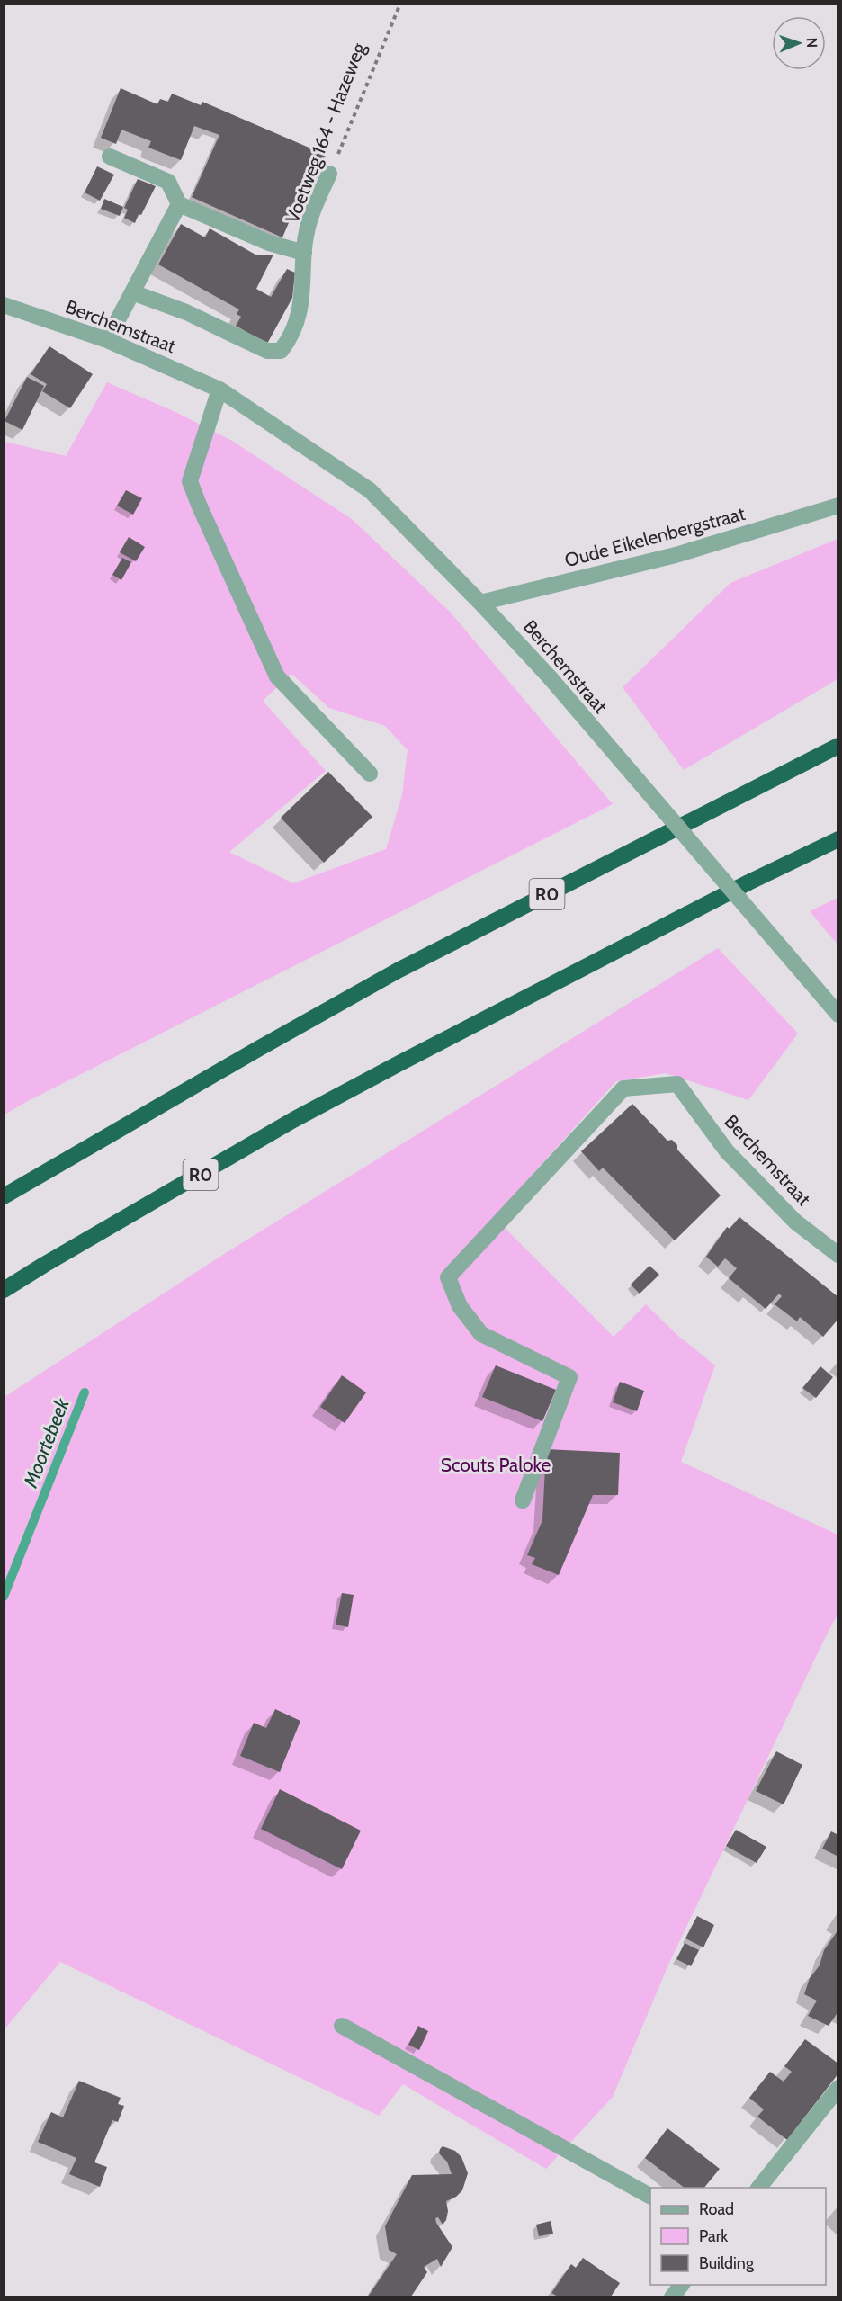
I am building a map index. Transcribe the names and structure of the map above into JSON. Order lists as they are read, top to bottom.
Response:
{
  "streets": {
    "highway": ["R0"],
    "street": ["Voetweg 164 - Hazeweg", "Berchemstraat", "Oude Eikelenbergstraat"]
  },
  "crossings": [
    ["Berchemstraat", "Oude Eikelenbergstraat"]
  ],
  "water": ["Moortebeek"],
  "parks": ["Scouts Paloke"],
  "legend": ["Road", "Park", "Building"],
  "north": "right"
}
